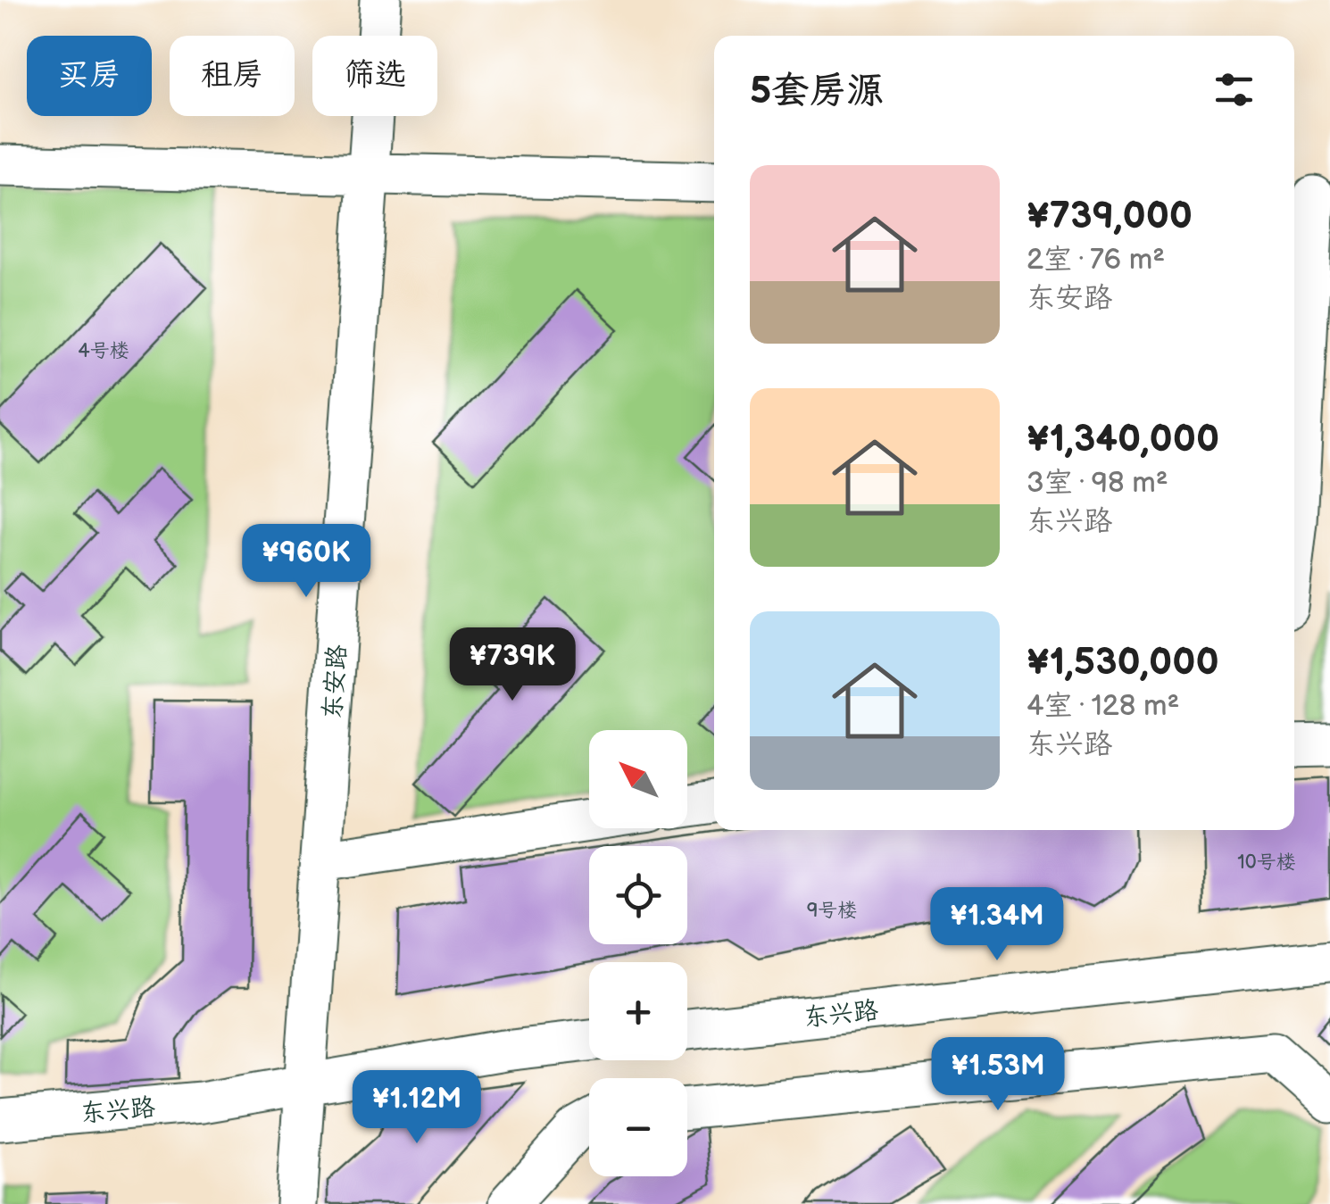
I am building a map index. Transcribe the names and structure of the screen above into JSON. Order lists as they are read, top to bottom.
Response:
{
  "streets": {
    "street": ["东安路", "东兴路"]
  },
  "crossings": [
    ["东安路", "东兴路"]
  ],
  "house_numbers": ["4号楼", "10号楼", "9号楼"],
  "north": "top left",
  "page": {
    "chip": ["买房", "租房", "筛选"],
    "heading": "5套房源",
    "list": [
      {
        "name": "¥739,000",
        "note": "2室 · 76 m² · 东安路"
      },
      {
        "name": "¥1,340,000",
        "note": "3室 · 98 m² · 东兴路"
      },
      {
        "name": "¥1,530,000",
        "note": "4室 · 128 m² · 东兴路"
      }
    ],
    "price": [
      "¥960K",
      "¥739K",
      "¥1.34M",
      "¥1.53M",
      "¥1.12M"
    ],
    "map_buttons": ["+", "−"]
  }
}
